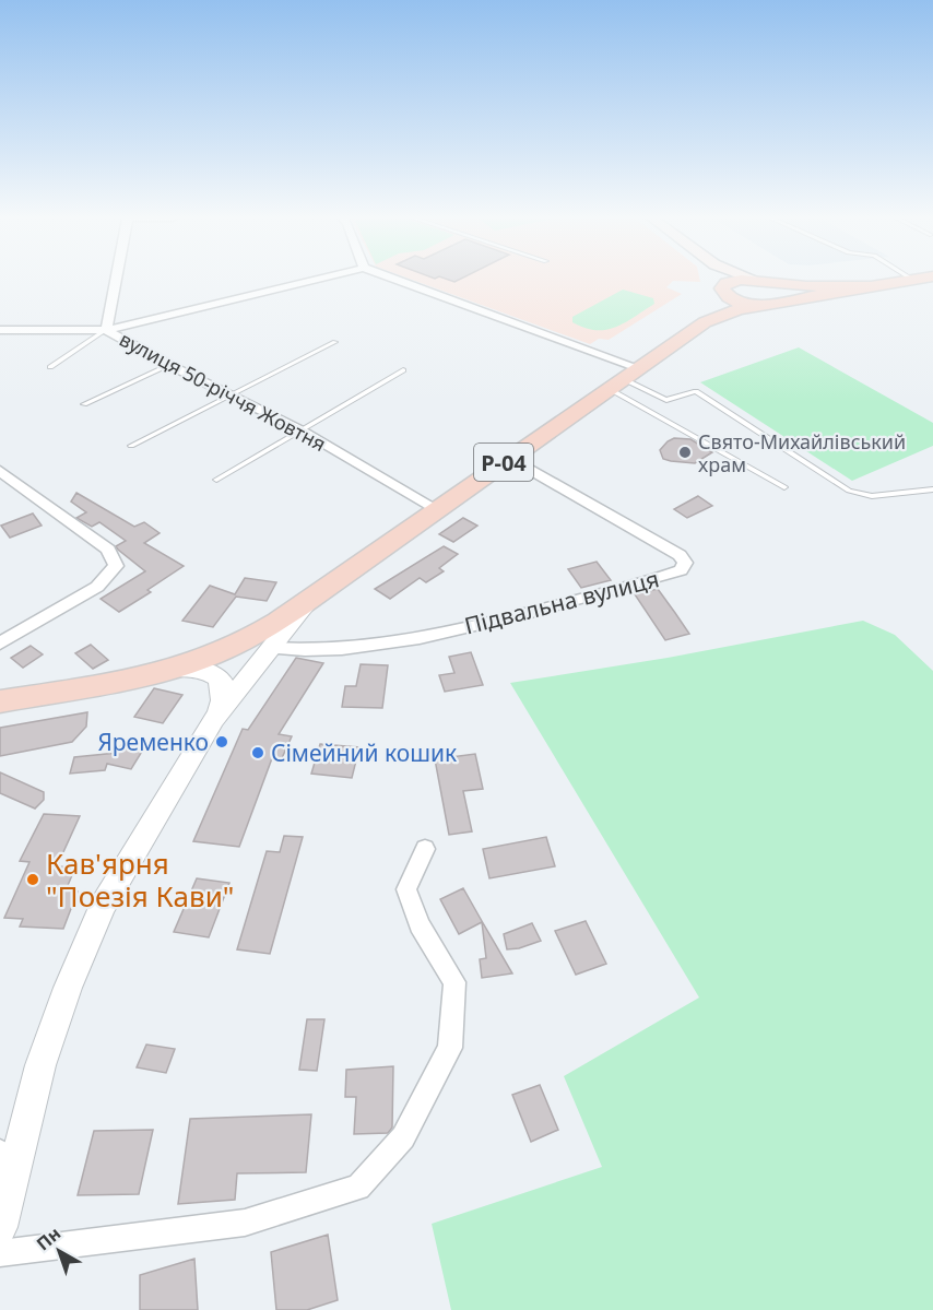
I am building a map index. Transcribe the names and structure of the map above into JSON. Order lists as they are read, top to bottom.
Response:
{
  "streets": {
    "main road": ["Р-04"],
    "street": ["вулиця 50-річчя Жовтня", "Підвальна вулиця"]
  },
  "crossings": [
    ["вулиця 50-річчя Жовтня", "Р-04"],
    ["Р-04", "Підвальна вулиця"]
  ],
  "places": [
    "Свято-Михайлівський храм",
    "Яременко",
    "Сімейний кошик",
    "Кав'ярня \"Поезія Кави\""
  ],
  "north": "top left"
}
